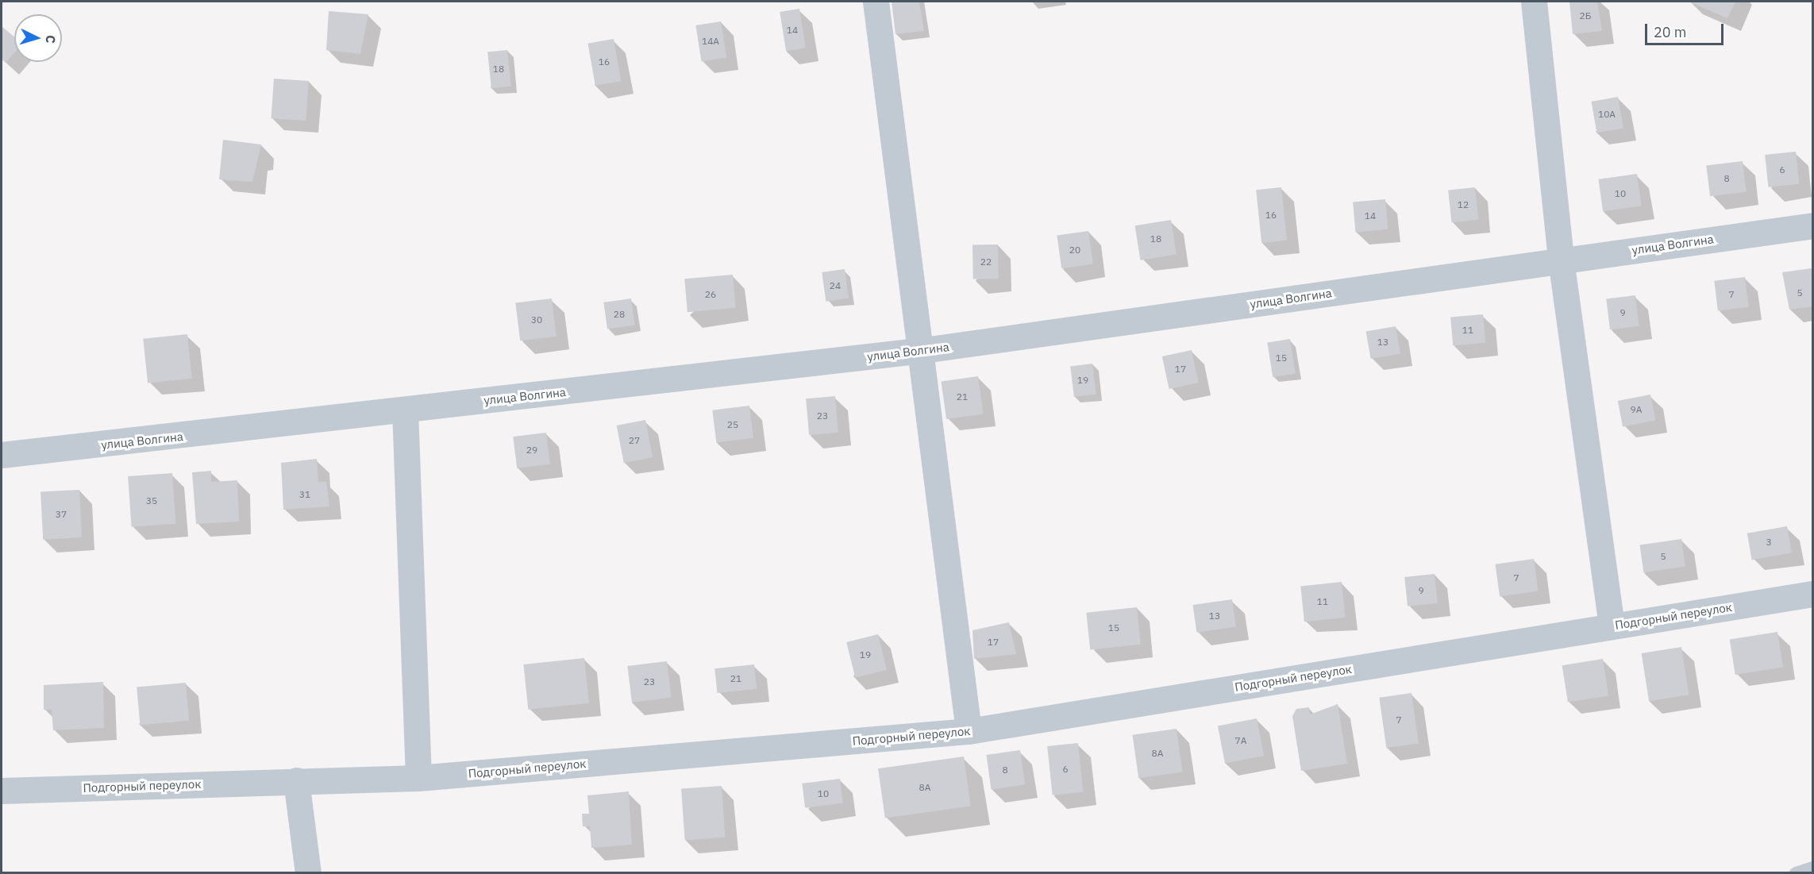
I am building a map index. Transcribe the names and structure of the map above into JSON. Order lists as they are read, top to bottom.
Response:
{
  "streets": {
    "street": ["улица Волгина", "Подгорный переулок"]
  },
  "house_numbers": [
    "2Б",
    "14",
    "14А",
    "16",
    "18",
    "10А",
    "6",
    "8",
    "10",
    "12",
    "16",
    "14",
    "18",
    "20",
    "22",
    "24",
    "5",
    "26",
    "7",
    "9",
    "28",
    "30",
    "11",
    "13",
    "15",
    "17",
    "19",
    "21",
    "9А",
    "23",
    "25",
    "27",
    "29",
    "31",
    "35",
    "37",
    "3",
    "5",
    "7",
    "9",
    "11",
    "13",
    "15",
    "17",
    "19",
    "21",
    "23",
    "7",
    "7А",
    "8А",
    "6",
    "8",
    "8А",
    "10"
  ],
  "scale_bar": "20 m",
  "north": "right"
}
